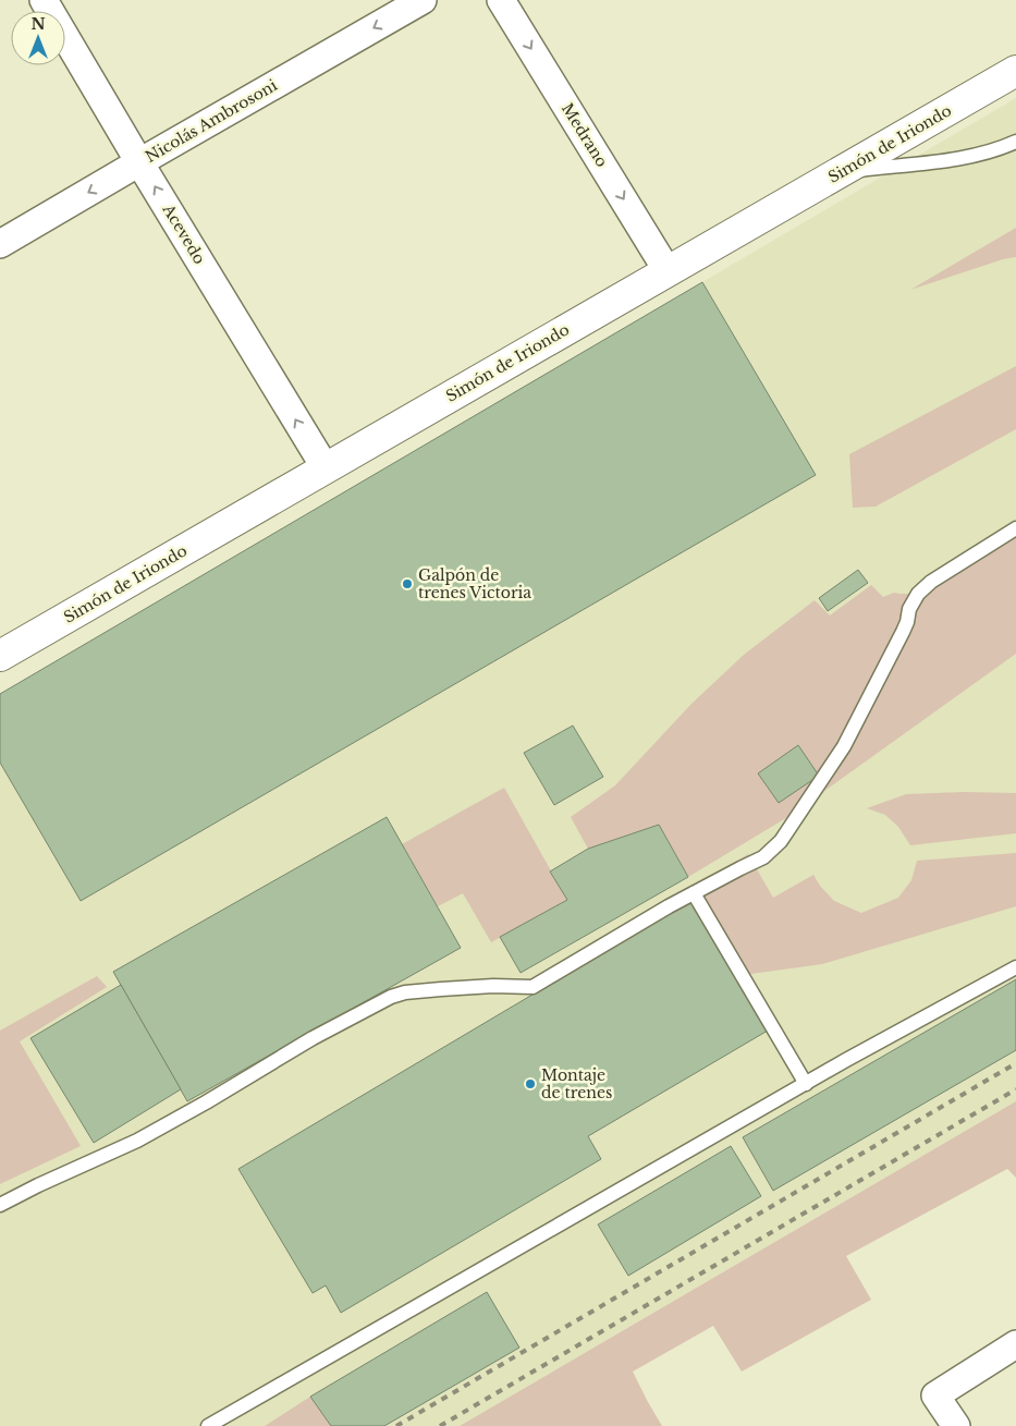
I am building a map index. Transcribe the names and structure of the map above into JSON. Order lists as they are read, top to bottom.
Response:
{
  "streets": {
    "street": [
      "Nicolás Ambrosoni",
      "Medrano",
      "Simón de Iriondo",
      "Acevedo"
    ]
  },
  "crossings": [
    ["Nicolás Ambrosoni", "Acevedo"],
    ["Medrano", "Simón de Iriondo"],
    ["Simón de Iriondo", "Acevedo"]
  ],
  "one_way": ["Nicolás Ambrosoni", "Medrano", "Acevedo"],
  "places": ["Galpón de trenes Victoria", "Montaje de trenes"],
  "north": "top"
}
